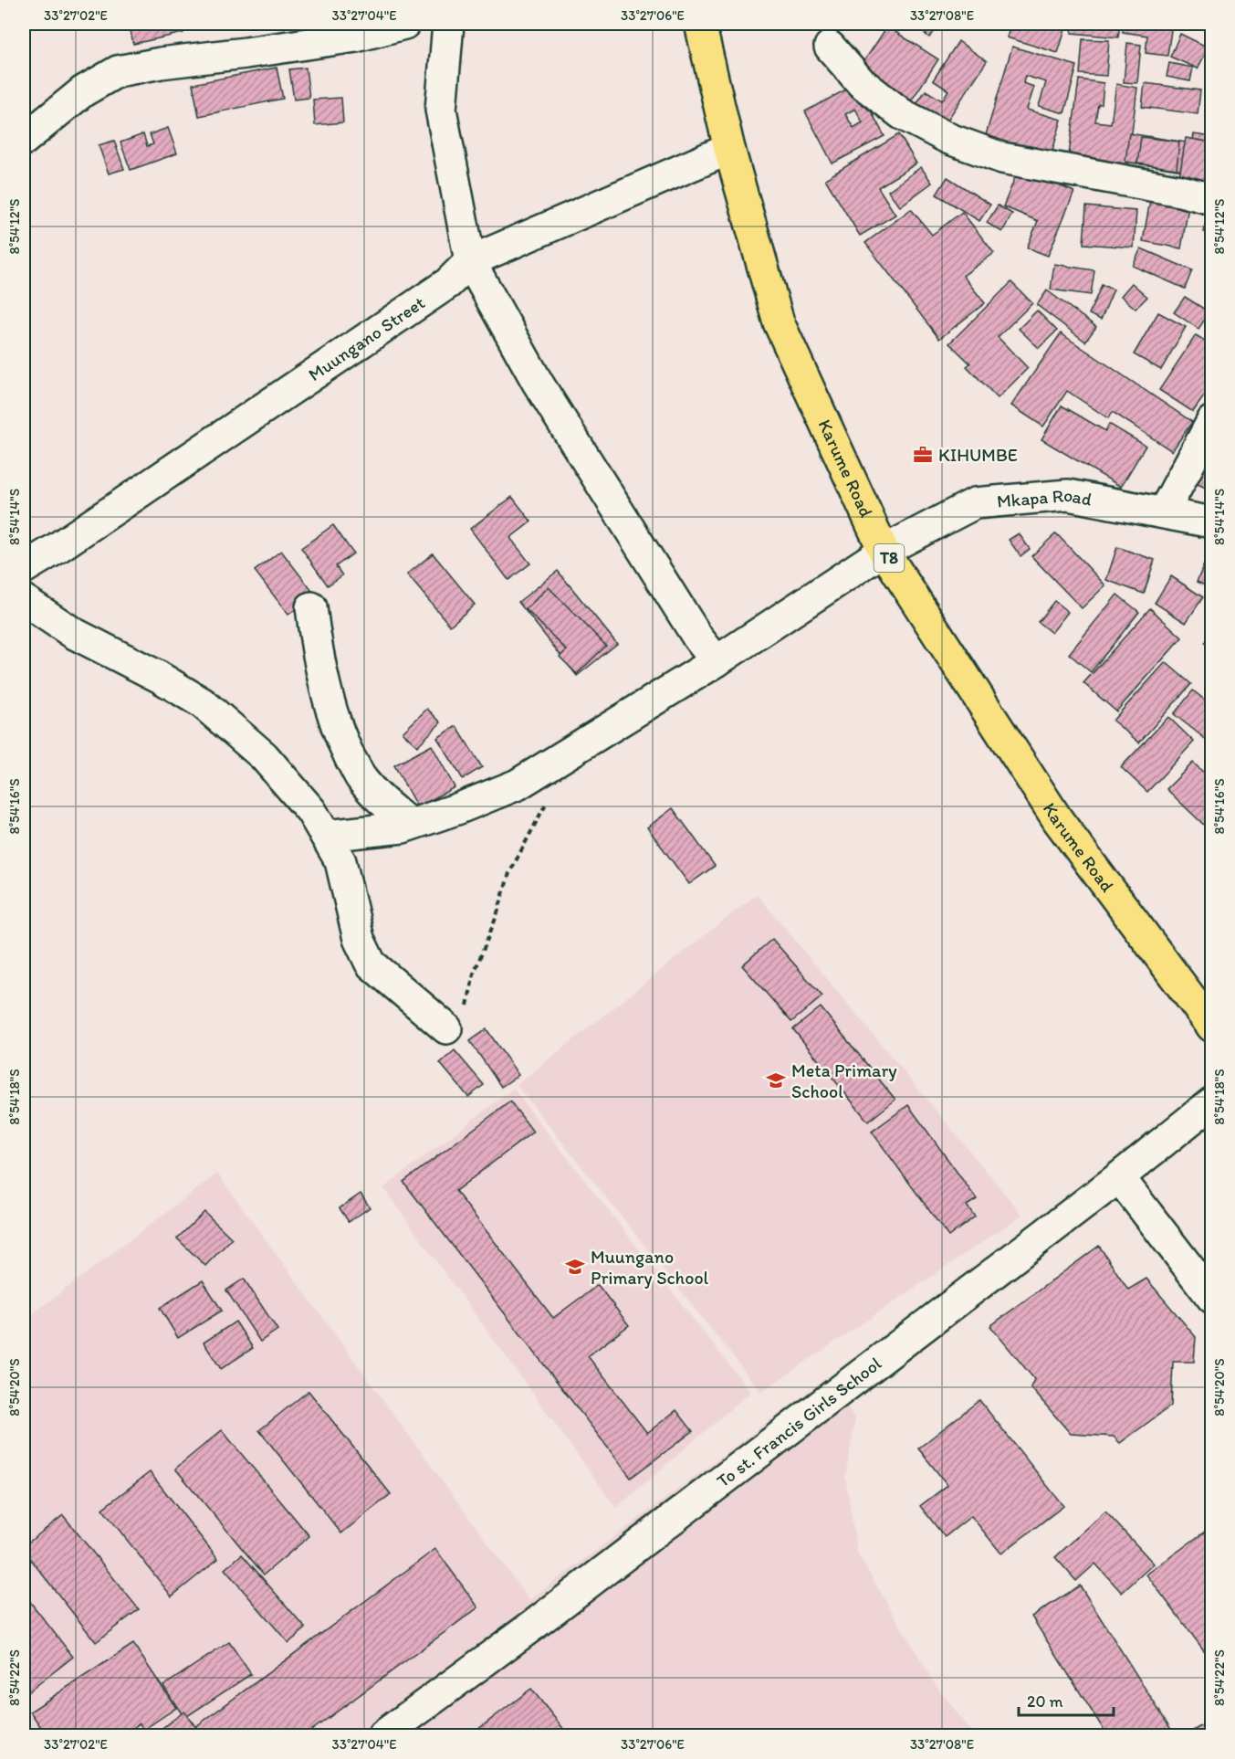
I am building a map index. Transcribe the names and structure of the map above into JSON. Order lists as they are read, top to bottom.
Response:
{
  "streets": {
    "highway": ["Karume Road", "T8"],
    "street": ["Muungano Street", "Mkapa Road", "To st. Francis Girls School"]
  },
  "crossings": [
    ["Muungano Street", "Karume Road"],
    ["Karume Road", "Mkapa Road"]
  ],
  "places": {
    "office": ["KIHUMBE"],
    "school or university": ["Meta Primary School", "Muungano Primary School"]
  },
  "scale_bar": "20 m",
  "coordinates": [
    "33°27'02\"E",
    "33°27'04\"E",
    "33°27'06\"E",
    "33°27'08\"E",
    "8°54'12\"S",
    "8°54'14\"S",
    "8°54'16\"S",
    "8°54'18\"S",
    "8°54'20\"S",
    "8°54'22\"S"
  ]
}
